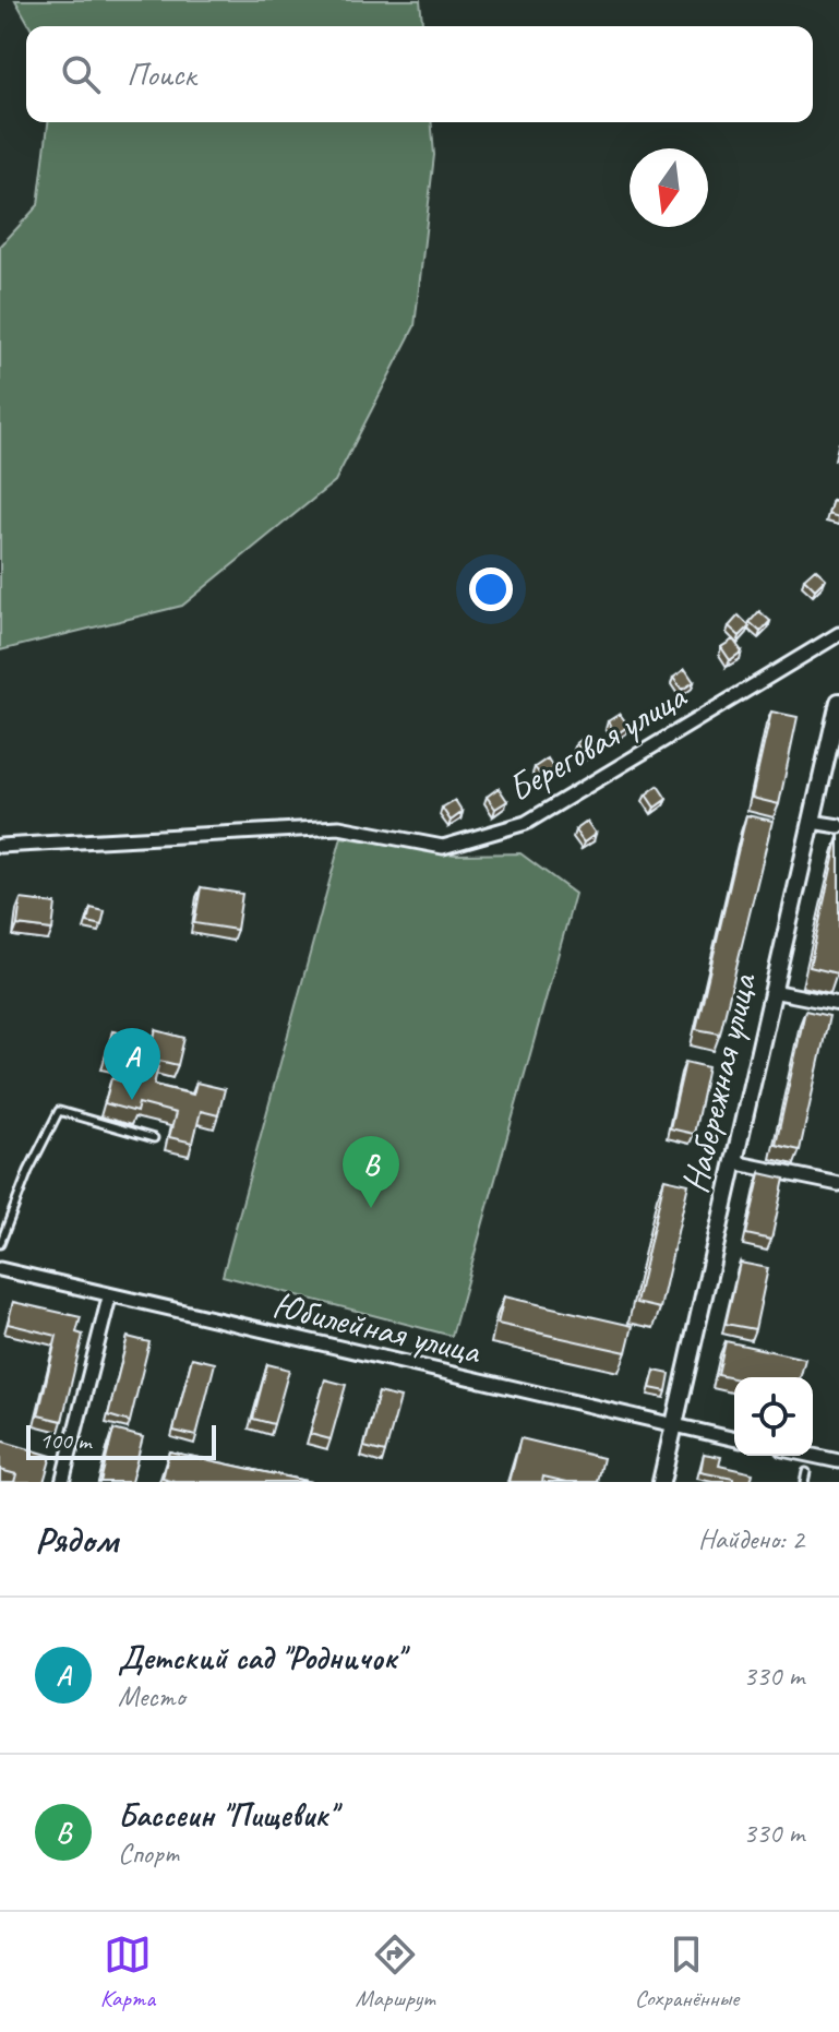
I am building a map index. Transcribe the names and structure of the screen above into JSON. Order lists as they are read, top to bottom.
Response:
{
  "streets": {
    "street": ["Береговая улица", "Набережная улица", "Юбилейная улица"]
  },
  "crossings": [
    ["Набережная улица", "Юбилейная улица"]
  ],
  "scale_bar": "100 m",
  "north": "bottom",
  "page": {
    "search": "Поиск",
    "pins": ["A", "B"],
    "scale": "100 m",
    "heading": ["Рядом", "Найдено: 2"],
    "list": [
      {
        "mark": "A",
        "name": "Детский сад \"Родничок\"",
        "note": "Место",
        "value": "330 m"
      },
      {
        "mark": "B",
        "name": "Бассеин \"Пищевик\"",
        "note": "Спорт",
        "value": "330 m"
      }
    ],
    "nav": ["Карта", "Маршрут", "Сохранённые"]
  }
}
